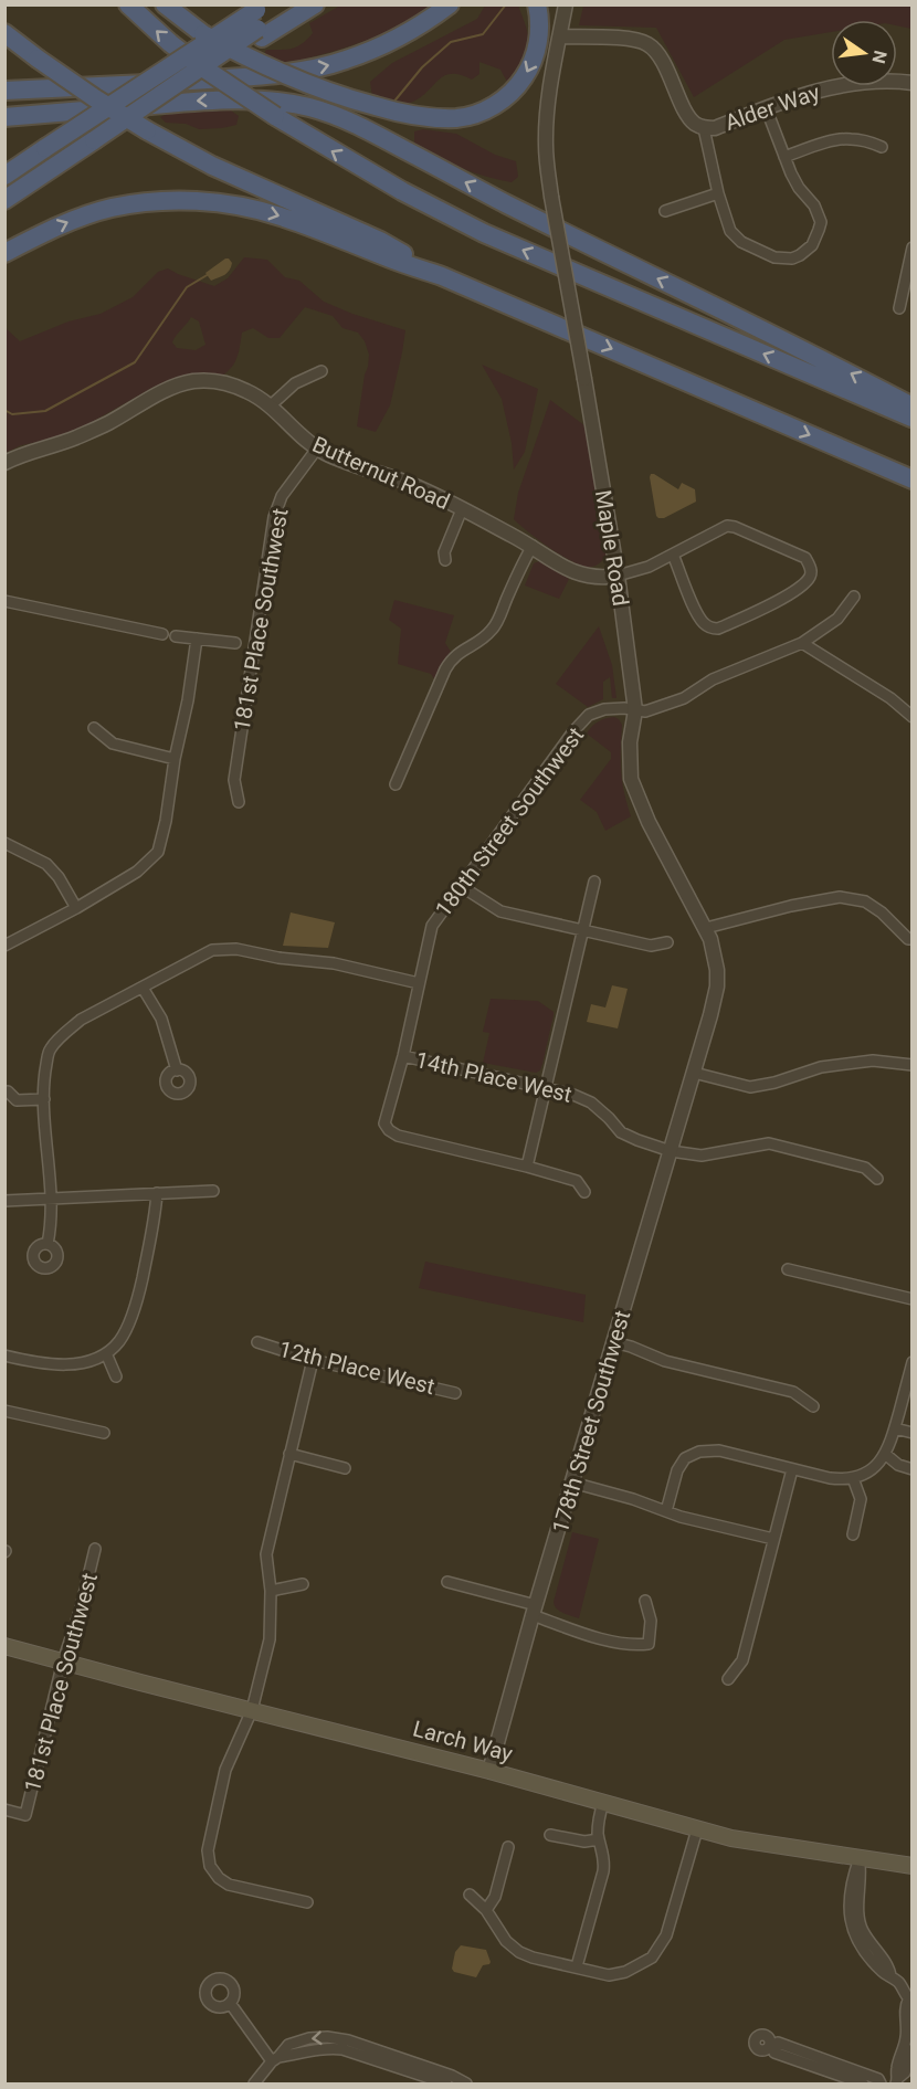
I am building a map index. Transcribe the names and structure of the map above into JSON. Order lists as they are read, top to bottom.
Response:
{
  "streets": {
    "main road": ["Larch Way"],
    "street": [
      "Alder Way",
      "Butternut Road",
      "Maple Road",
      "181st Place Southwest",
      "180th Street Southwest",
      "14th Place West",
      "12th Place West",
      "178th Street Southwest"
    ]
  },
  "crossings": [
    ["Alder Way", "Maple Road"],
    ["Butternut Road", "Maple Road"],
    ["Butternut Road", "181st Place Southwest"],
    ["Maple Road", "180th Street Southwest"],
    ["Maple Road", "178th Street Southwest"],
    ["181st Place Southwest", "Larch Way"],
    ["180th Street Southwest", "14th Place West"],
    ["14th Place West", "178th Street Southwest"],
    ["178th Street Southwest", "Larch Way"]
  ],
  "north": "right"
}
